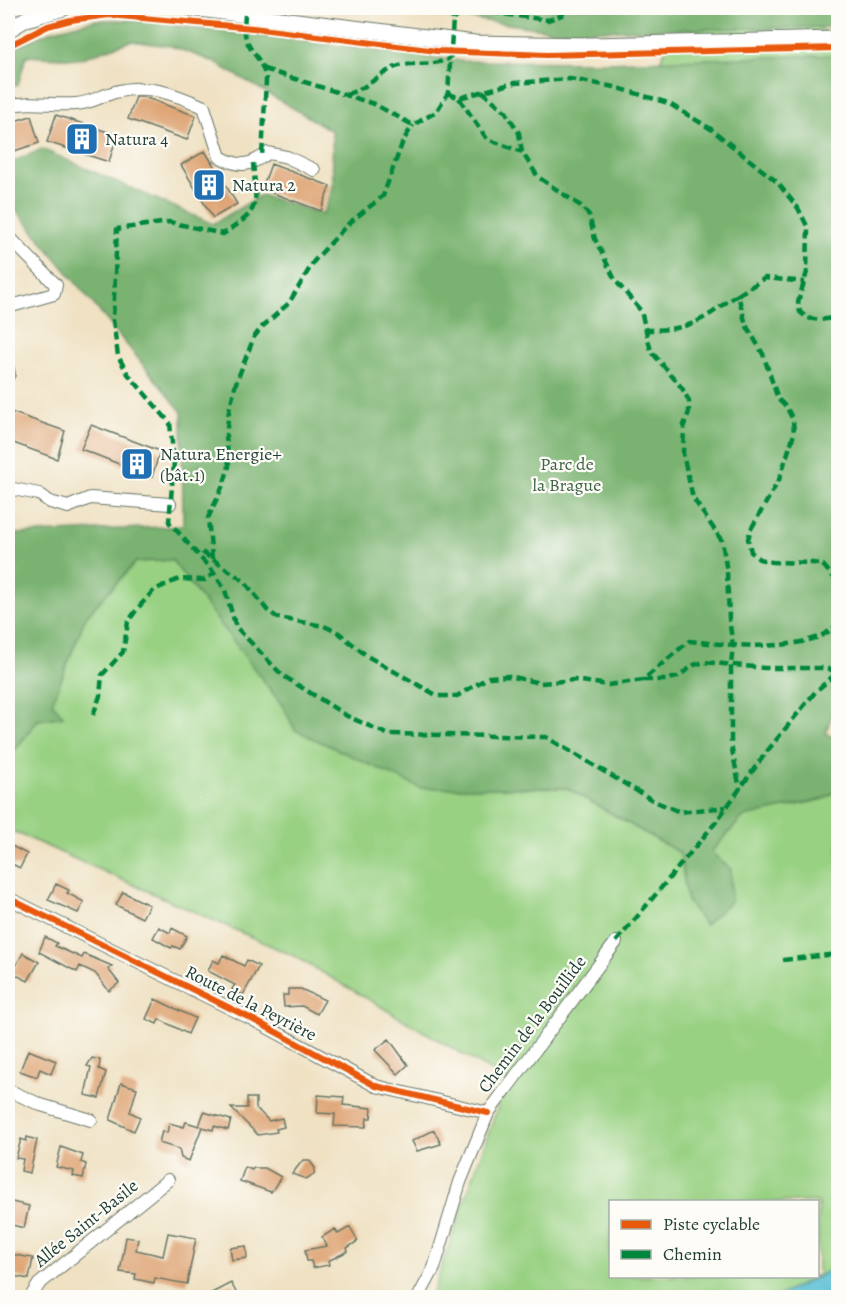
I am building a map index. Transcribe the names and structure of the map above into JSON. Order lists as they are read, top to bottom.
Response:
{
  "streets": {
    "street": ["Route de la Peyrière", "Chemin de la Bouillide", "Allée Saint-Basile"]
  },
  "crossings": [
    ["Route de la Peyrière", "Chemin de la Bouillide"]
  ],
  "parks": ["Parc de la Brague"],
  "places": {
    "building": ["Natura 4", "Natura 2", "Natura Energie+ (bât.1)"]
  },
  "legend": ["Piste cyclable", "Chemin"]
}
